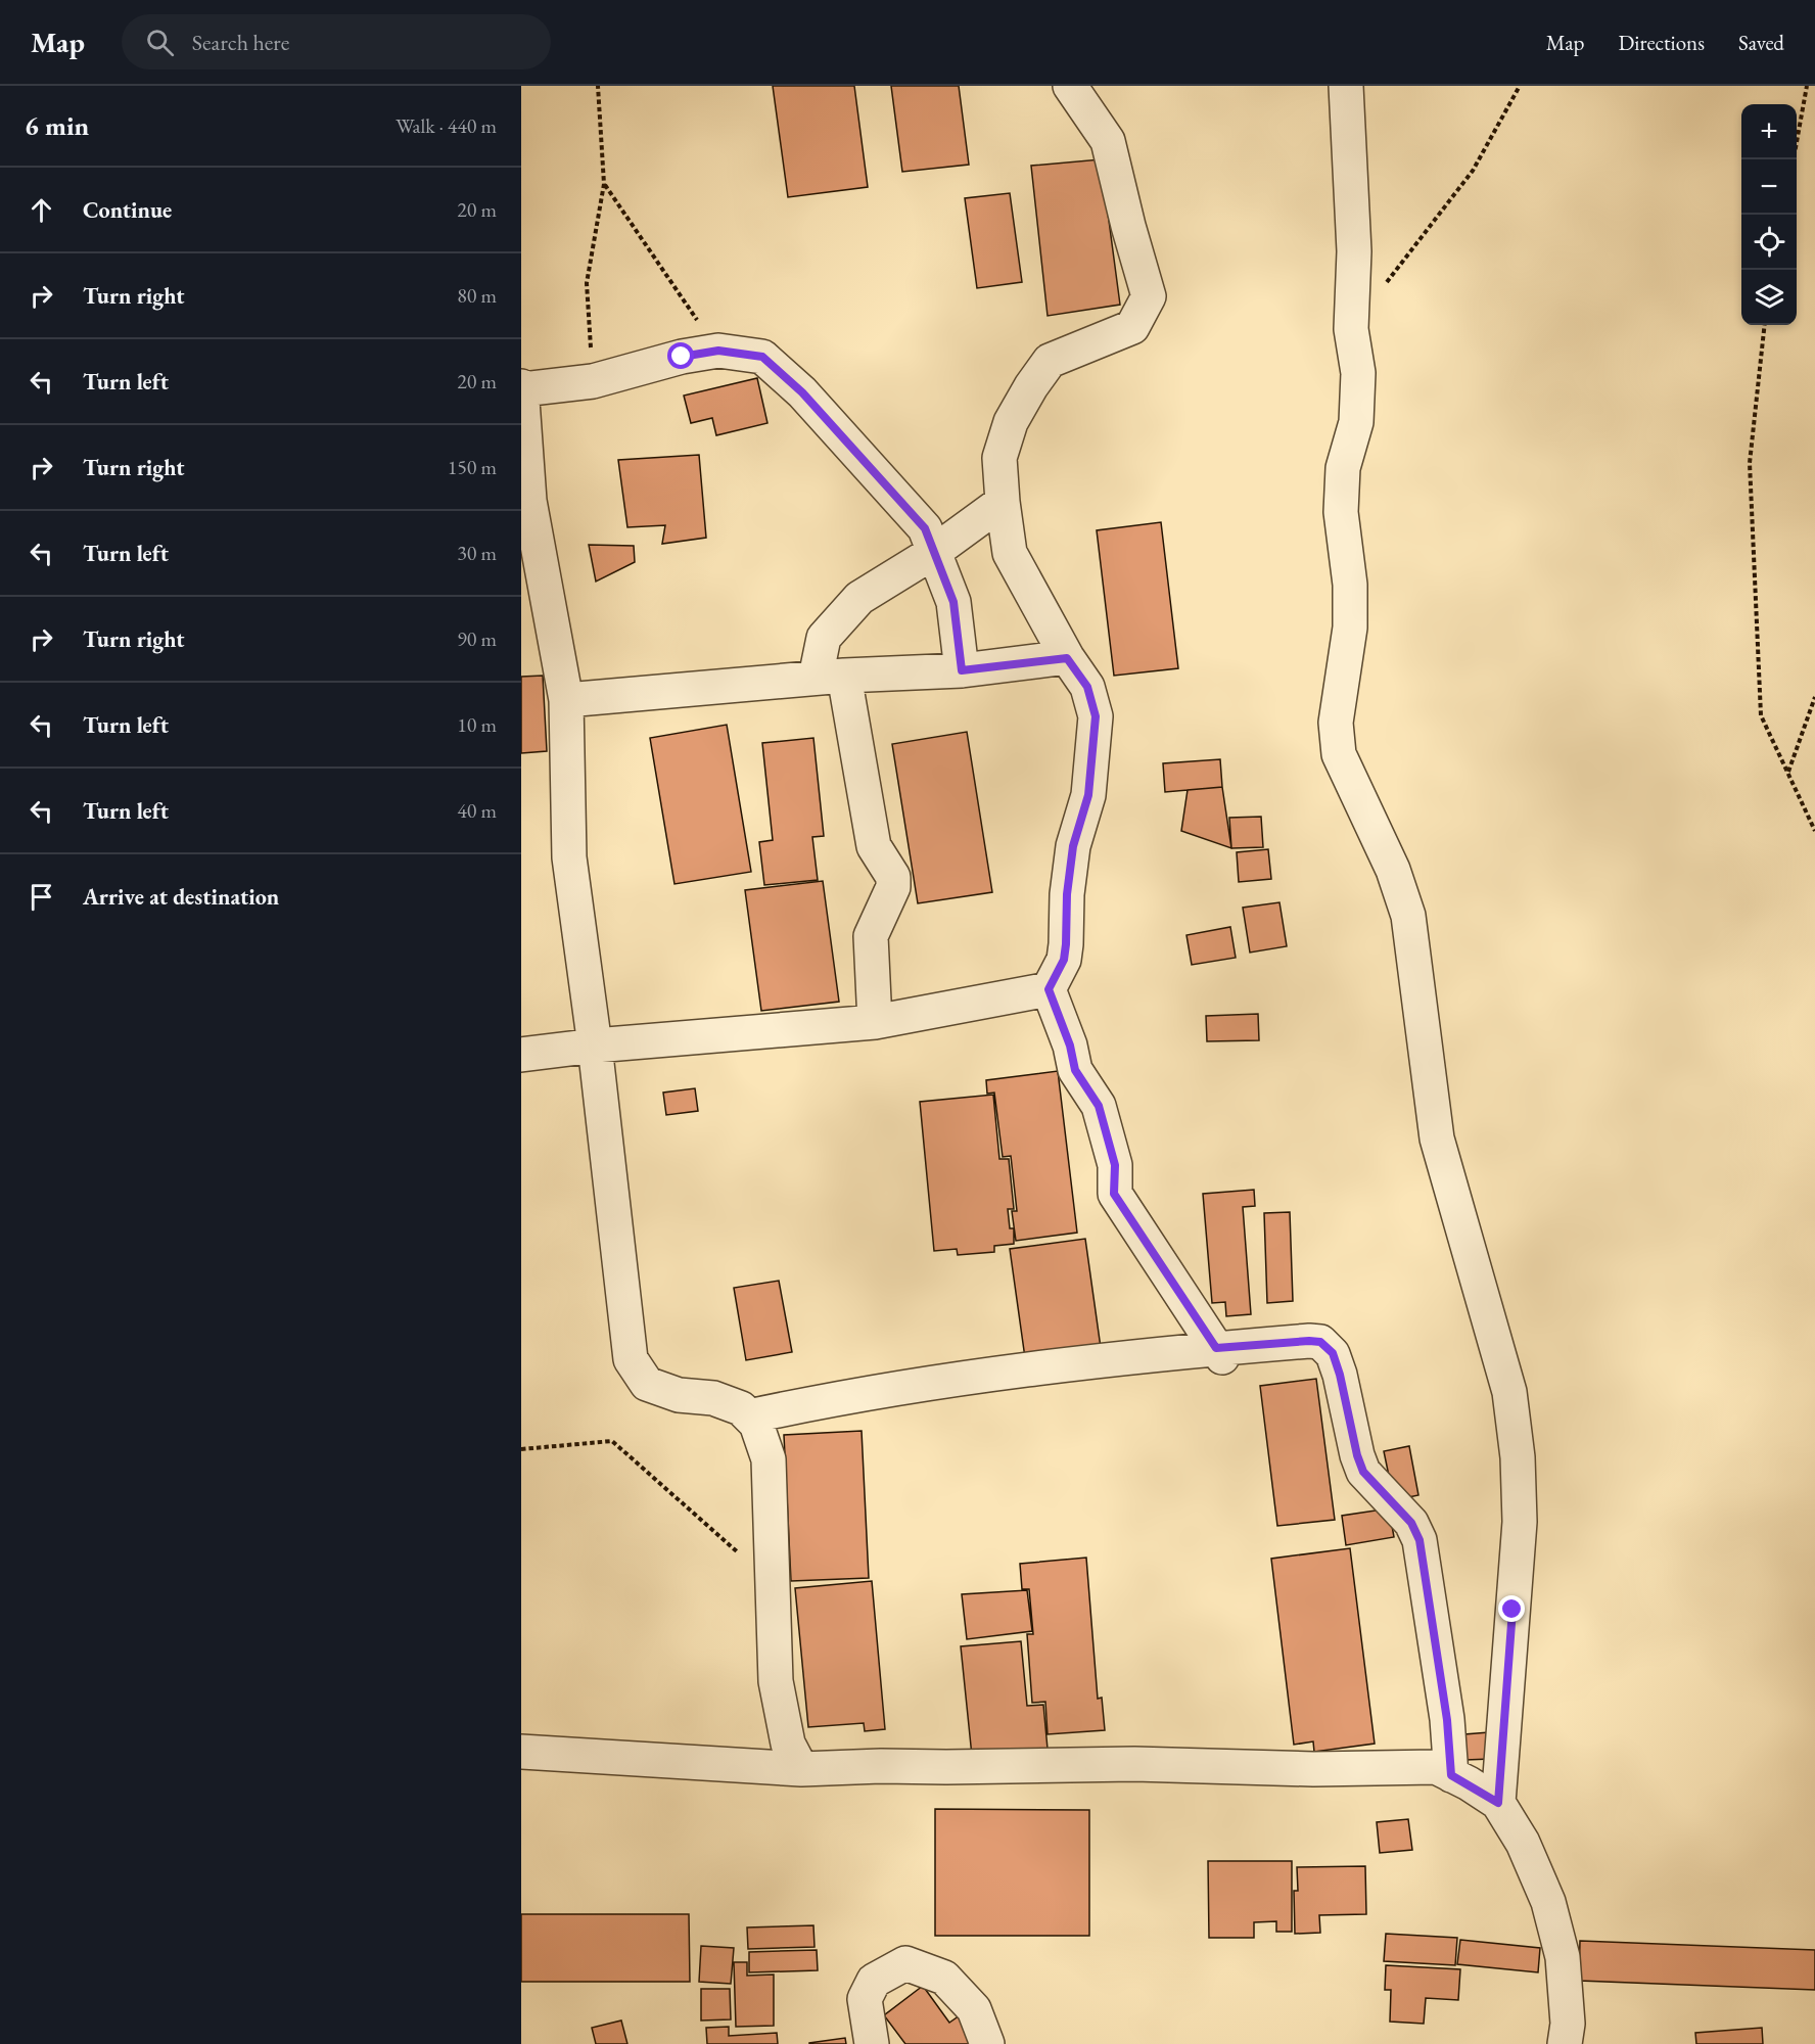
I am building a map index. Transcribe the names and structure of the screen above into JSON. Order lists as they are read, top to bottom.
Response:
{
  "page": {
    "header": "Map",
    "search": "Search here",
    "nav": ["Map", "Directions", "Saved"],
    "heading": ["6 min", "Walk · 440 m"],
    "map_buttons": ["+", "−"],
    "list": [
      ["Continue", "20 m"],
      ["Turn right", "80 m"],
      ["Turn left", "20 m"],
      ["Turn right", "150 m"],
      ["Turn left", "30 m"],
      ["Turn right", "90 m"],
      ["Turn left", "10 m"],
      ["Turn left", "40 m"],
      "Arrive at destination"
    ]
  }
}
